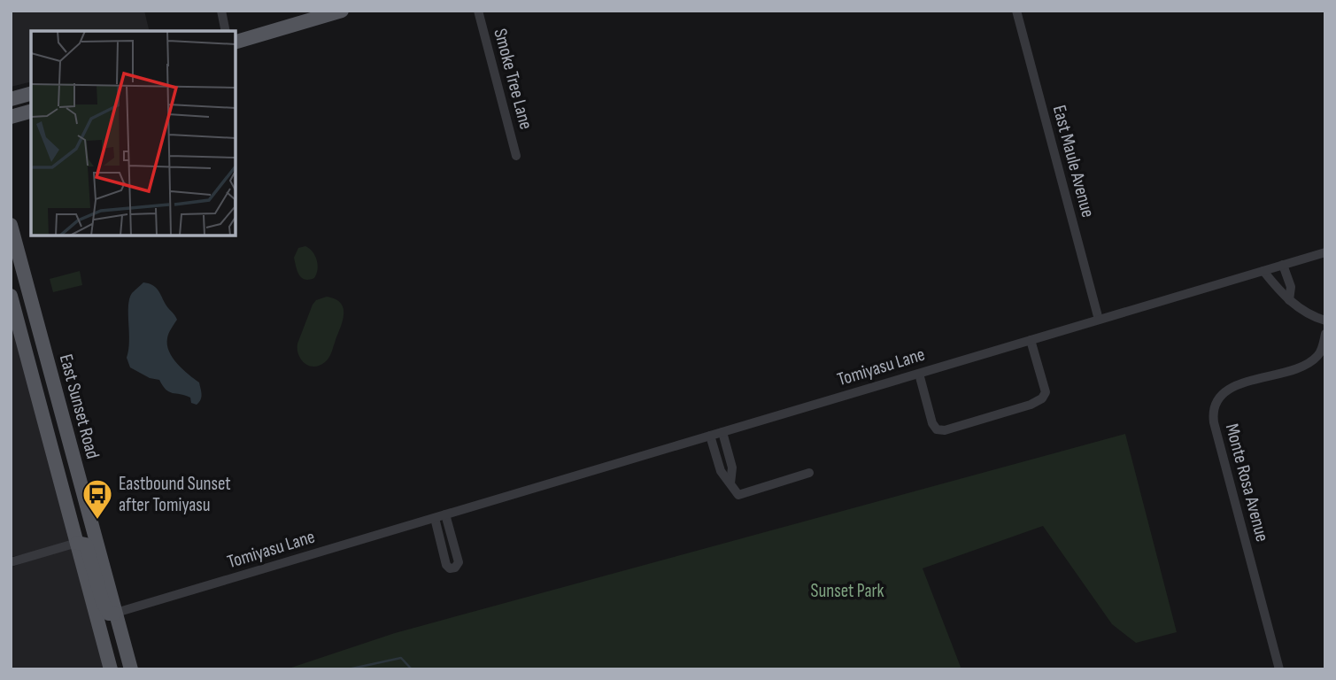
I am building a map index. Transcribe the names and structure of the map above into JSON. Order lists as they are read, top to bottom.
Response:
{
  "streets": {
    "main road": ["East Sunset Road"],
    "street": [
      "Smoke Tree Lane",
      "East Maule Avenue",
      "Tomiyasu Lane",
      "Monte Rosa Avenue"
    ]
  },
  "crossings": [
    ["East Maule Avenue", "Tomiyasu Lane"],
    ["Tomiyasu Lane", "East Sunset Road"]
  ],
  "parks": ["Sunset Park"],
  "places": {
    "bus stop": ["Eastbound Sunset after Tomiyasu"]
  }
}
